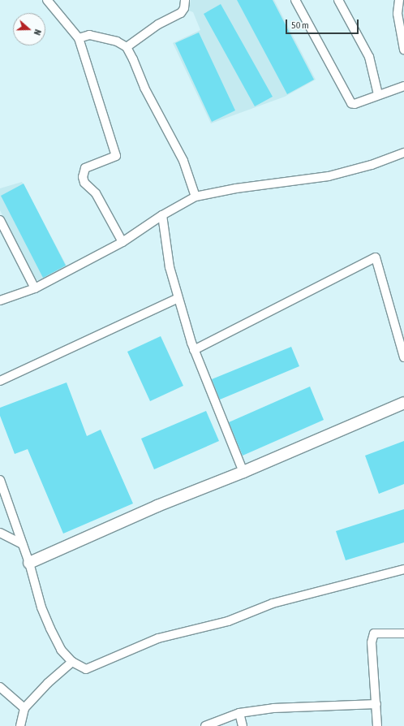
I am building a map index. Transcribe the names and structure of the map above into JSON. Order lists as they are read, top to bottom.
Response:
{
  "scale_bar": "50 m",
  "north": "right"
}
